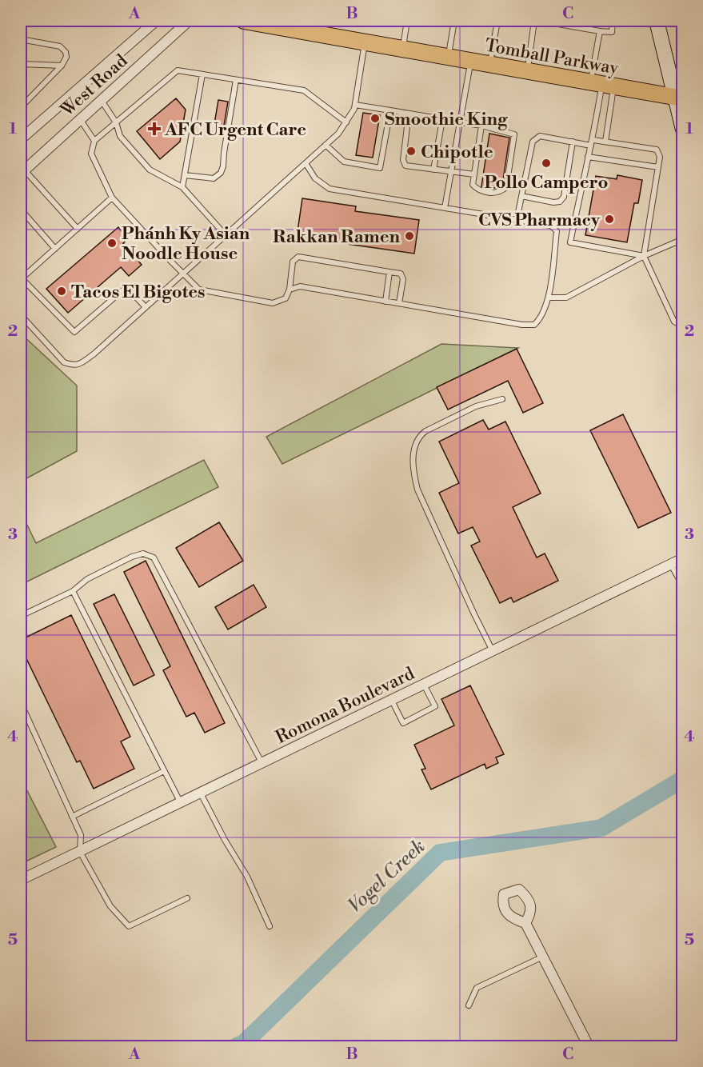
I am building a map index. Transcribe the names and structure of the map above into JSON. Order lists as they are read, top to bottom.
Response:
{
  "streets": {
    "main road": ["Tomball Parkway"],
    "street": ["West Road", "Romona Boulevard"]
  },
  "water": ["Vogel Creek"],
  "places": {
    "other": [
      "Smoothie King",
      "Chipotle",
      "Pollo Campero",
      "CVS Pharmacy",
      "Rakkan Ramen",
      "Phánh Ky Asian Noodle House",
      "Tacos El Bigotes"
    ],
    "health": ["AFC Urgent Care"]
  },
  "grid": {
    "columns": ["A", "B", "C"],
    "rows": [
      "1",
      "2",
      "3",
      "4",
      "5"
    ]
  }
}
